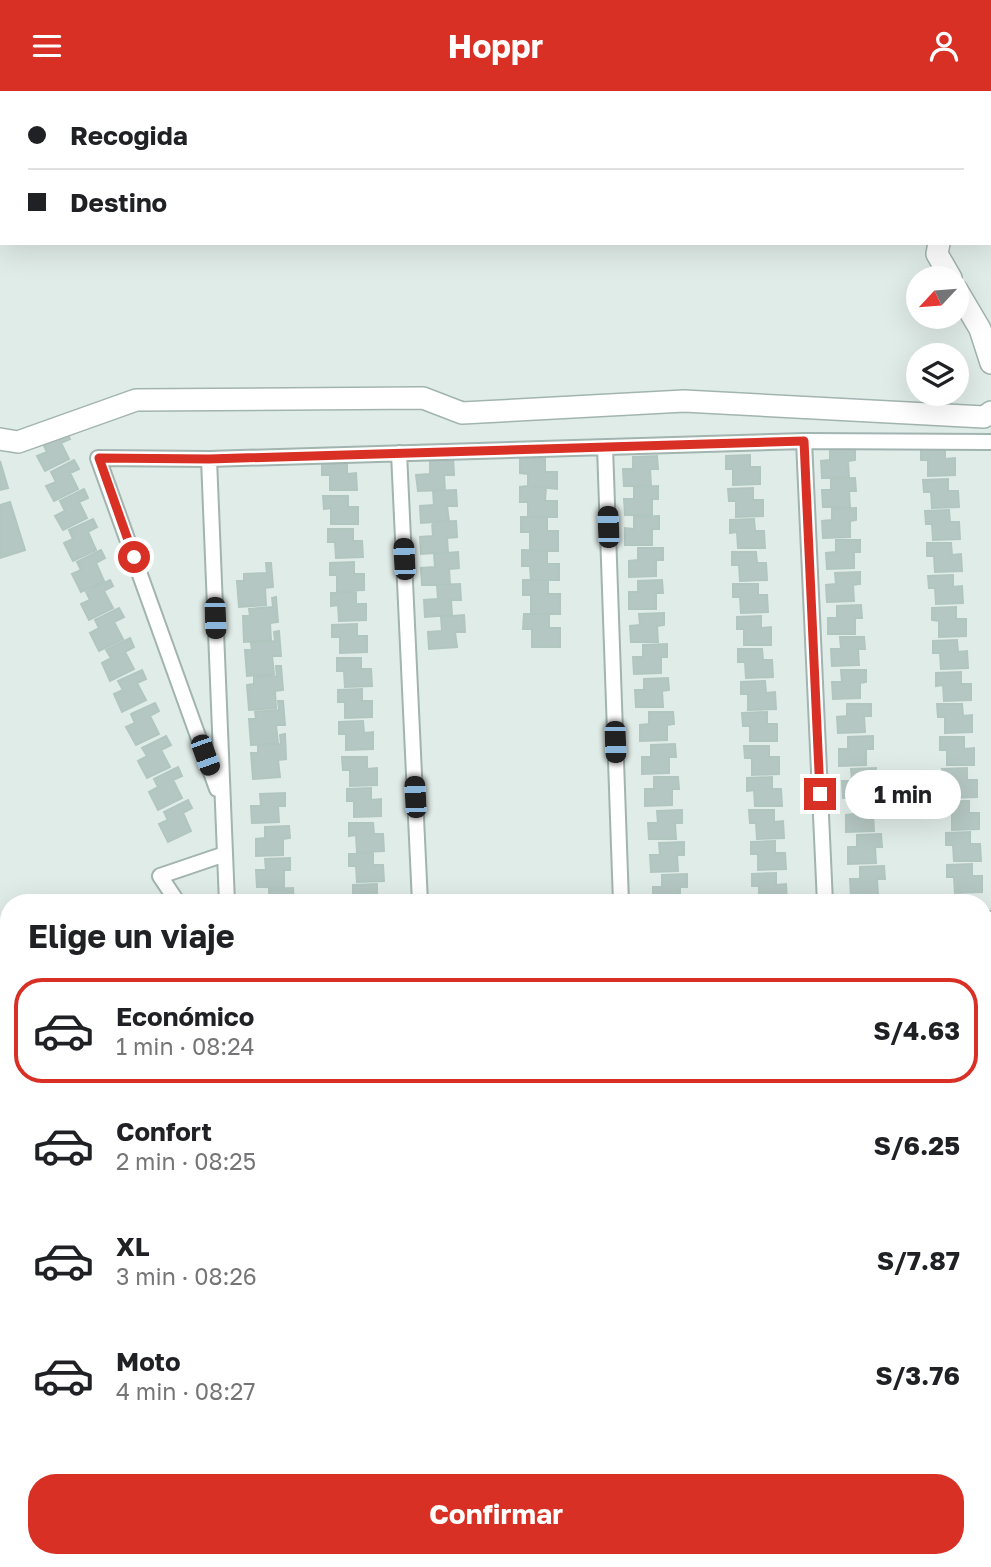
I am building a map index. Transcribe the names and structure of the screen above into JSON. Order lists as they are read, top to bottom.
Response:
{
  "north": "bottom left",
  "page": {
    "header": "Hoppr",
    "banner": ["Recogida", "Destino"],
    "bubble": "1 min",
    "heading": "Elige un viaje",
    "list": [
      {
        "name": "Económico",
        "note": "1 min · 08:24",
        "value": "S/4.63"
      },
      {
        "name": "Confort",
        "note": "2 min · 08:25",
        "value": "S/6.25"
      },
      {
        "name": "XL",
        "note": "3 min · 08:26",
        "value": "S/7.87"
      },
      {
        "name": "Moto",
        "note": "4 min · 08:27",
        "value": "S/3.76"
      }
    ],
    "buttons": "Confirmar"
  }
}
